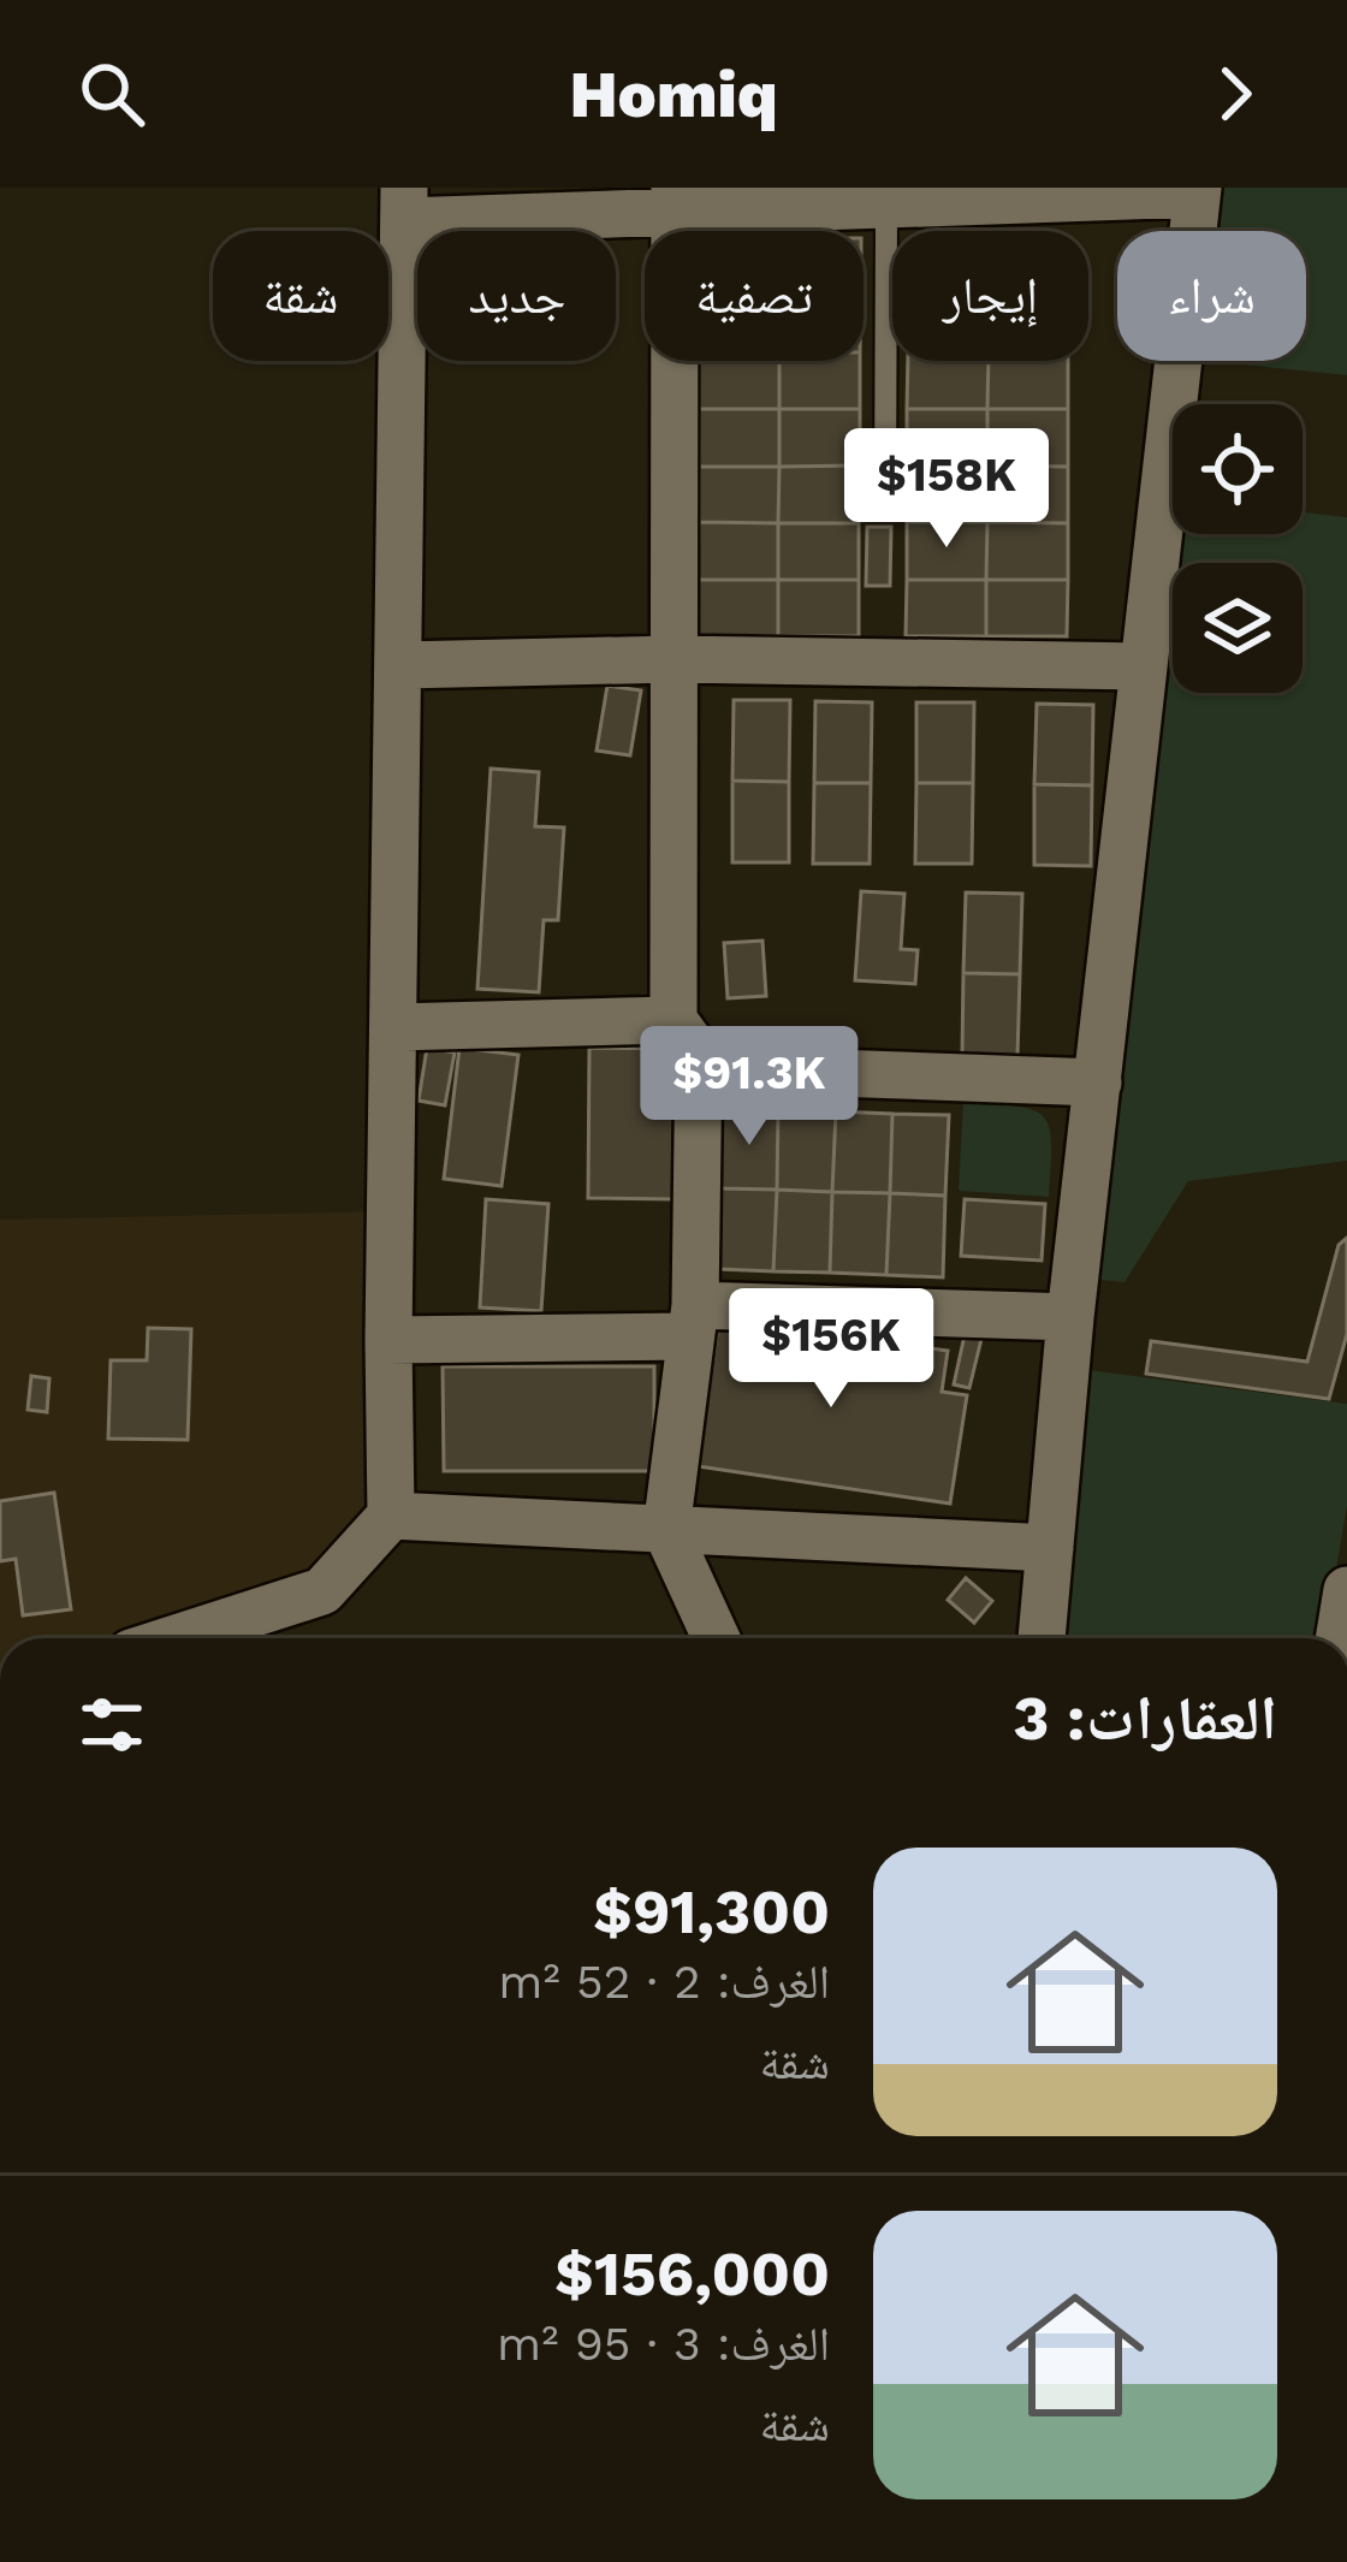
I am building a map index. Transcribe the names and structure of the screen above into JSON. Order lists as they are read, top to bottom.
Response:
{
  "page": {
    "header": "Homiq",
    "chip": [
      "شراء",
      "إيجار",
      "تصفية",
      "جديد",
      "شقة"
    ],
    "price": ["$158K", "$91.3K", "$156K"],
    "heading": "العقارات: 3",
    "list": [
      {
        "name": "$91,300",
        "note": "الغرف: 2 · 52 m² · شقة"
      },
      {
        "name": "$156,000",
        "note": "الغرف: 3 · 95 m² · شقة"
      }
    ]
  }
}
